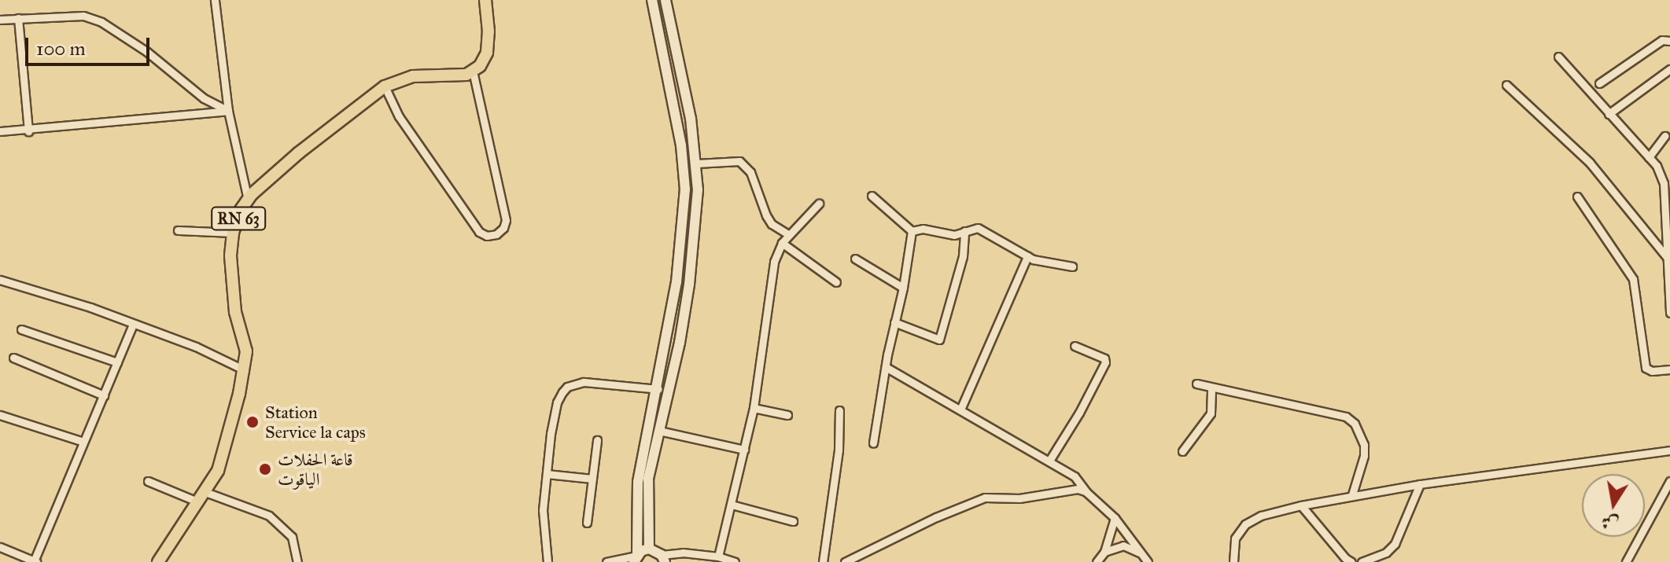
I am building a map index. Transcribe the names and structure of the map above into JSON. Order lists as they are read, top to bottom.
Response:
{
  "streets": {
    "main road": ["RN 63"]
  },
  "places": ["Station Service la caps", "قاعة الحفلات الياقوت"],
  "scale_bar": "100 m",
  "north": "bottom"
}
